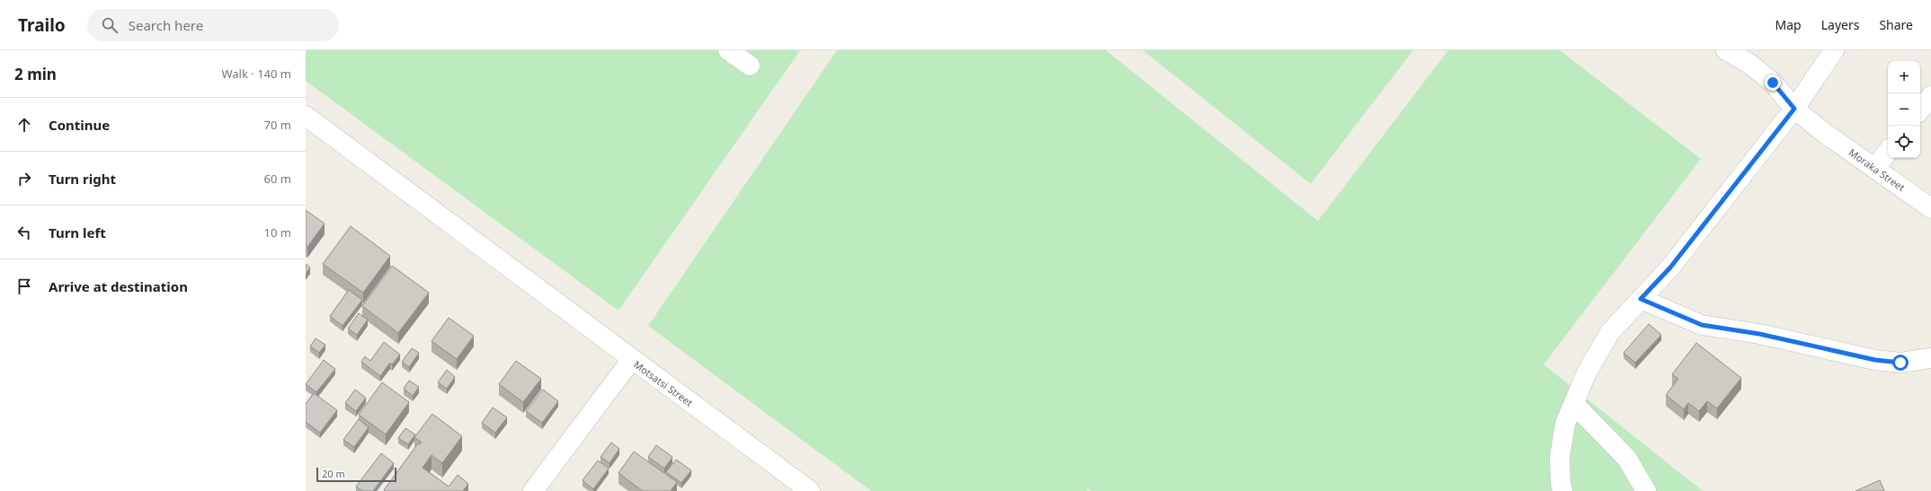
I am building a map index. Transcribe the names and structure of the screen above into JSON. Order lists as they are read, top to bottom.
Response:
{
  "streets": {
    "street": ["Moraka Street", "Motsatsi Street"]
  },
  "scale_bar": "20 m",
  "page": {
    "header": "Trailo",
    "search": "Search here",
    "nav": ["Map", "Layers", "Share"],
    "heading": ["2 min", "Walk · 140 m"],
    "map_buttons": ["+", "−"],
    "list": [
      ["Continue", "70 m"],
      ["Turn right", "60 m"],
      ["Turn left", "10 m"],
      "Arrive at destination"
    ],
    "scale": "20 m"
  }
}
